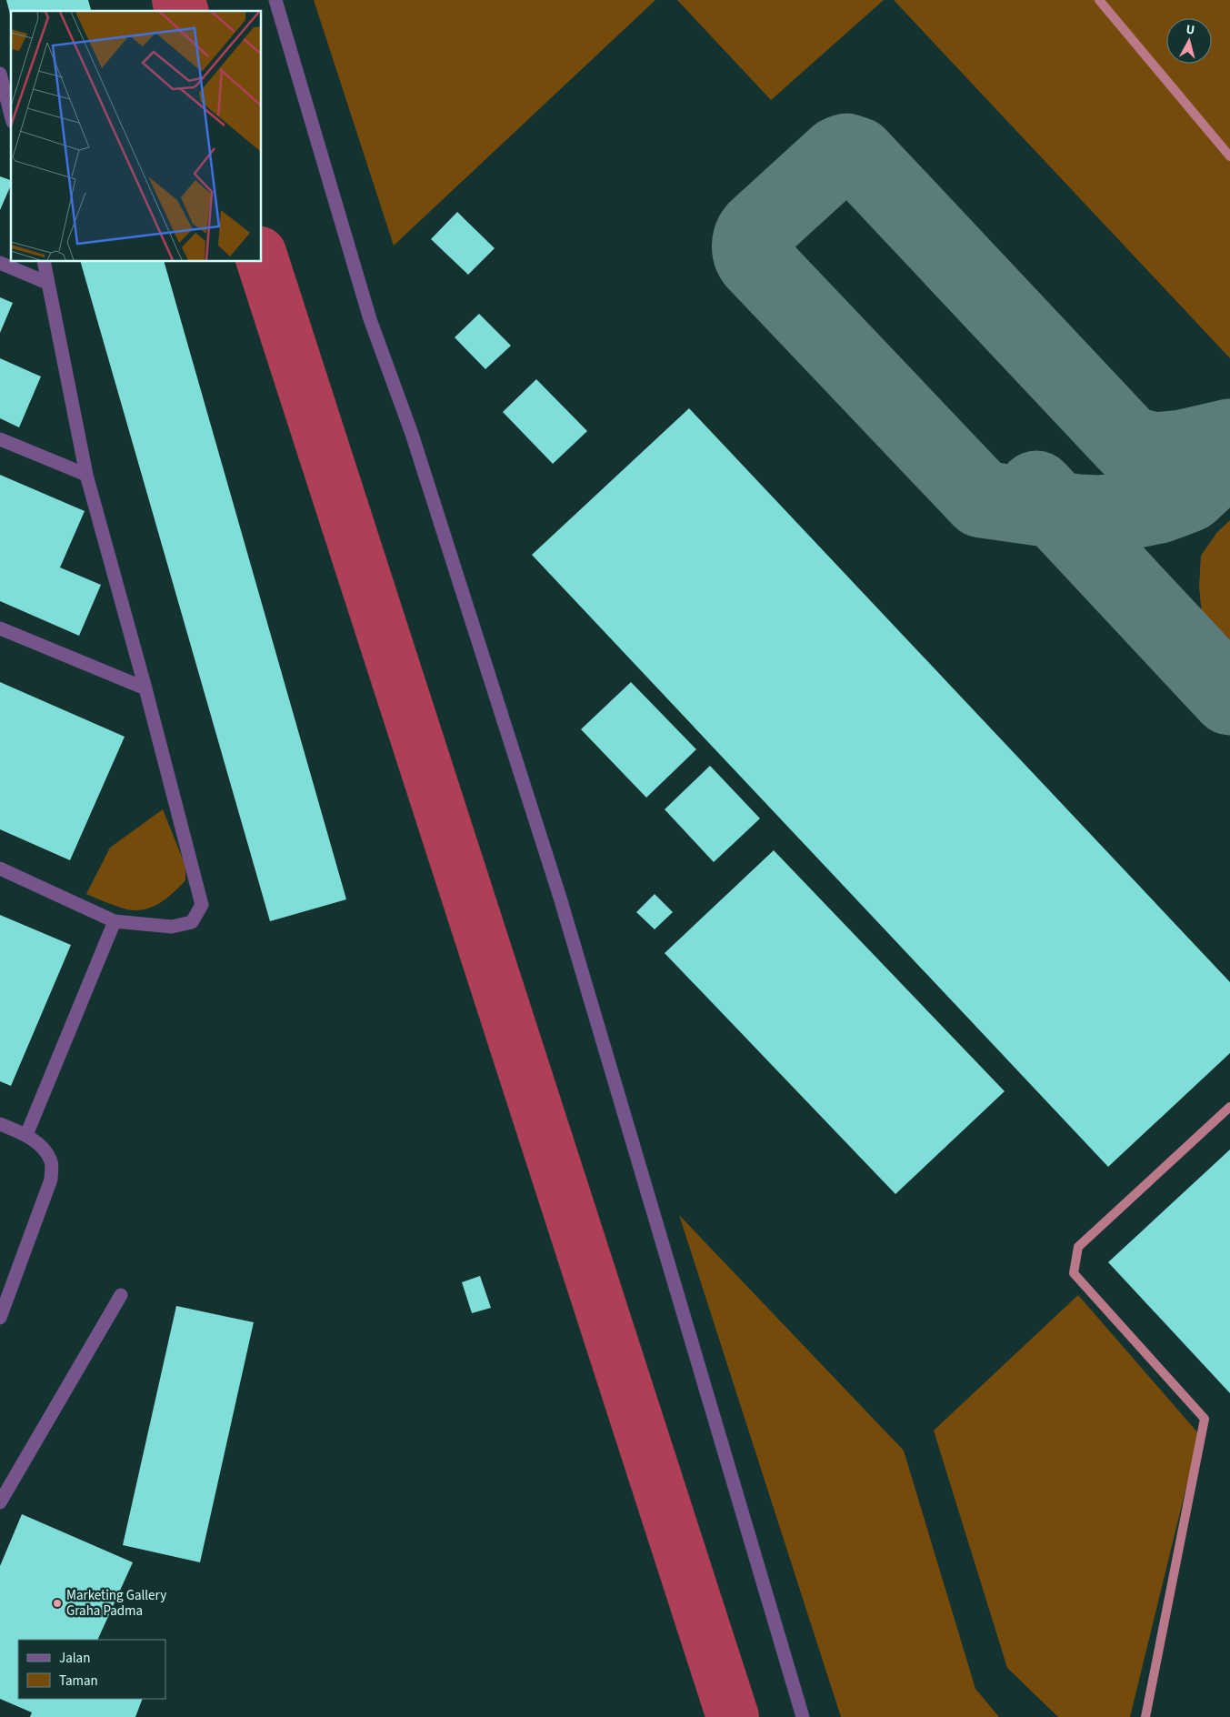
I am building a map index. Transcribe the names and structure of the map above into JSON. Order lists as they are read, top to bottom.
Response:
{
  "places": ["Marketing Gallery Graha Padma"],
  "legend": ["Jalan", "Taman"],
  "north": "top"
}
